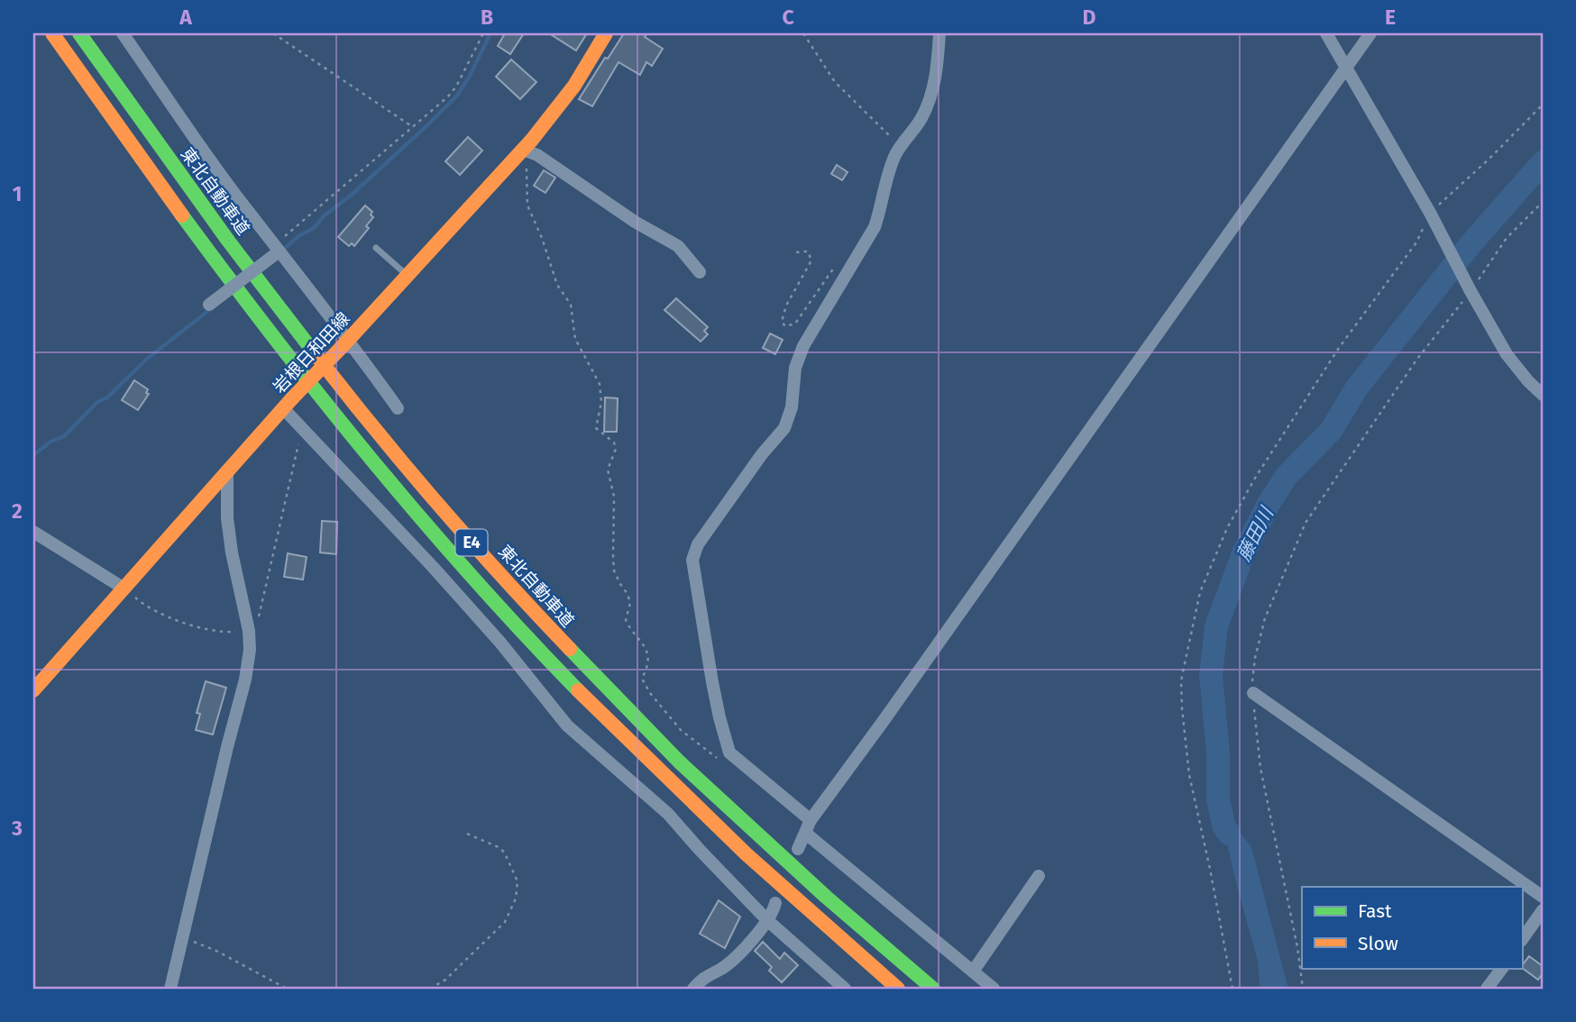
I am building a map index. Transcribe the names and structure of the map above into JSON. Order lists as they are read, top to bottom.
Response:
{
  "streets": {
    "main road": ["東北自動車道", "岩根日和田線", "E4"]
  },
  "water": ["藤田川"],
  "legend": ["Fast", "Slow"],
  "grid": {
    "columns": [
      "A",
      "B",
      "C",
      "D",
      "E"
    ],
    "rows": ["1", "2", "3"]
  }
}
